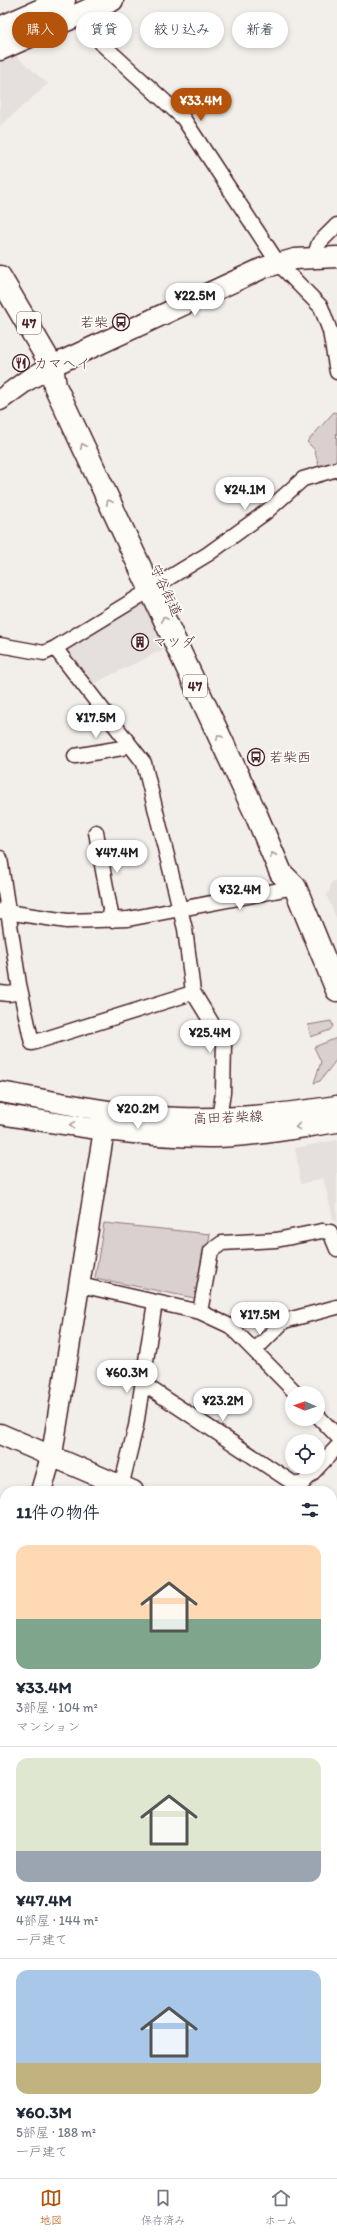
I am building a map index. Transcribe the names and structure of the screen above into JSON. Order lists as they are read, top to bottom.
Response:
{
  "streets": {
    "main road": ["47", "守谷街道"],
    "street": ["高田若柴線"]
  },
  "places": {
    "bus stop": ["若柴", "若柴西"],
    "restaurant": ["カマヘイ"],
    "building": ["マツダ"]
  },
  "north": "left",
  "page": {
    "chip": [
      "購入",
      "賃貸",
      "絞り込み",
      "新着"
    ],
    "price": [
      "¥33.4M",
      "¥22.5M",
      "¥24.1M",
      "¥17.5M",
      "¥47.4M",
      "¥32.4M",
      "¥25.4M",
      "¥20.2M",
      "¥17.5M",
      "¥60.3M",
      "¥23.2M"
    ],
    "heading": "11件の物件",
    "list": [
      {
        "name": "¥33.4M",
        "note": "3部屋 · 104 m² · マンション"
      },
      {
        "name": "¥47.4M",
        "note": "4部屋 · 144 m² · 一戸建て"
      },
      {
        "name": "¥60.3M",
        "note": "5部屋 · 188 m² · 一戸建て"
      }
    ],
    "tabs": ["地図", "保存済み", "ホーム"]
  }
}
